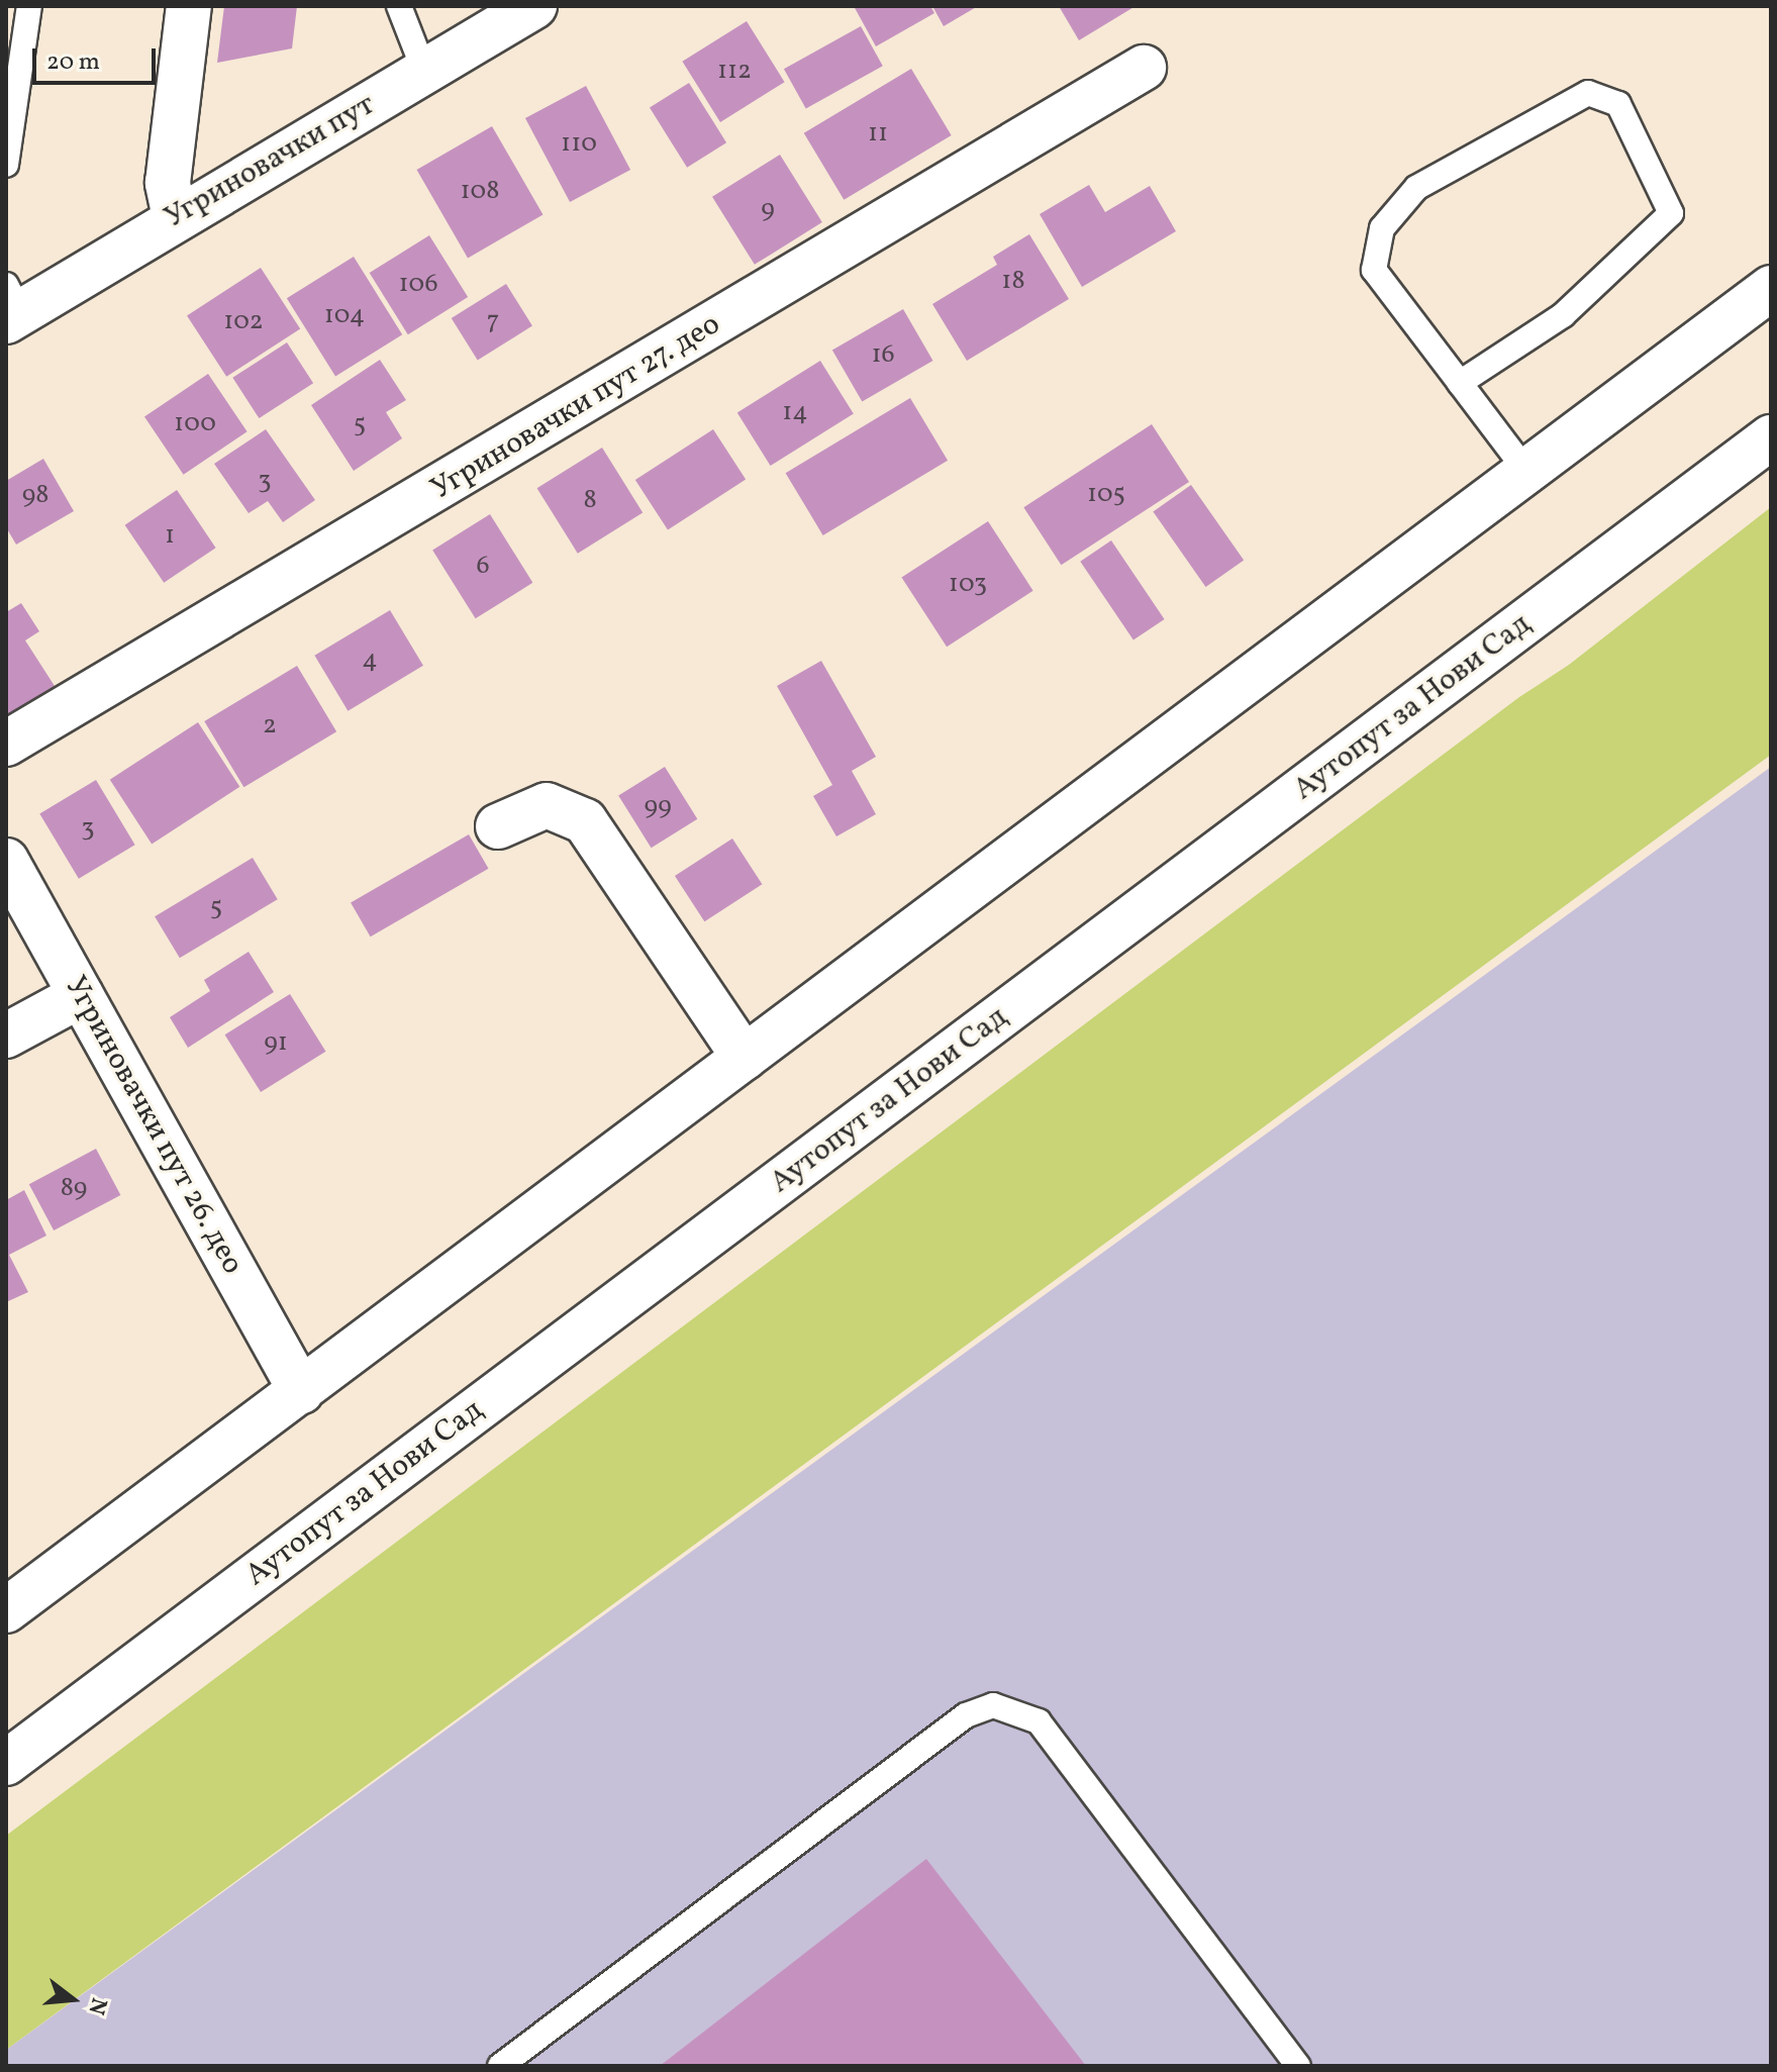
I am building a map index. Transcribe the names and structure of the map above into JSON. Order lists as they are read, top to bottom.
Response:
{
  "streets": {
    "main road": [
      "Угриновачки пут",
      "Угриновачки пут 27. део",
      "Аутопут за Нови Сад",
      "Угриновачки пут 26. део"
    ]
  },
  "house_numbers": [
    "112",
    "11",
    "110",
    "108",
    "9",
    "18",
    "106",
    "104",
    "102",
    "7",
    "16",
    "14",
    "100",
    "5",
    "3",
    "105",
    "98",
    "8",
    "1",
    "6",
    "103",
    "4",
    "2",
    "99",
    "3",
    "5",
    "91",
    "89"
  ],
  "scale_bar": "20 m",
  "north": "right"
}
